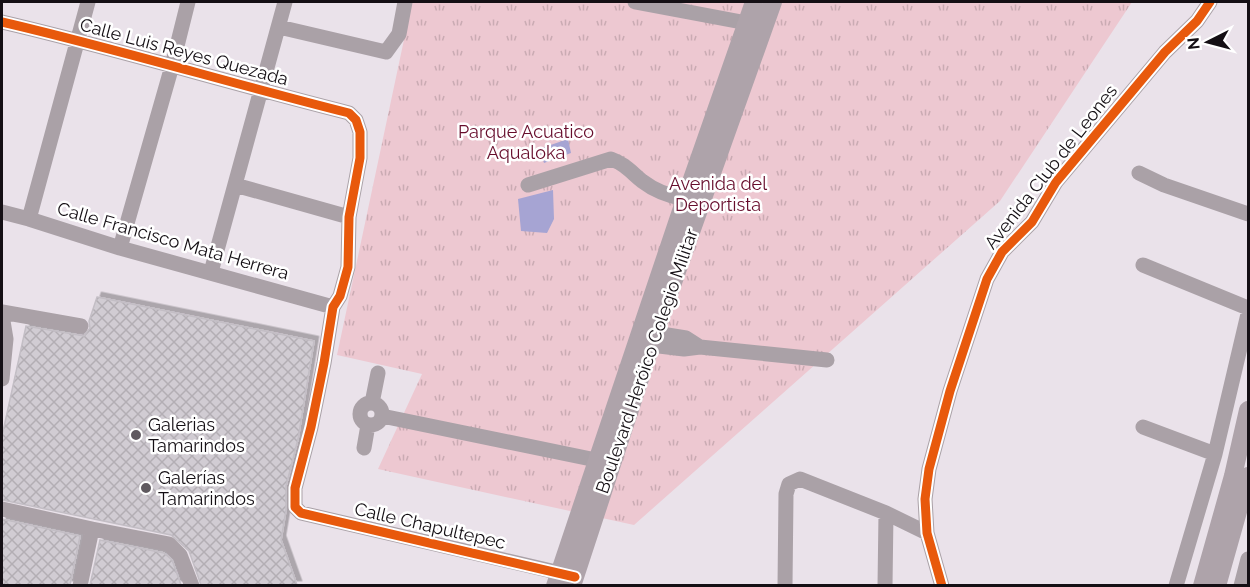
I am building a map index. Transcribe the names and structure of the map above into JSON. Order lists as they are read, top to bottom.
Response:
{
  "streets": {
    "main road": ["Boulevard Heróico Colegio Militar"],
    "street": [
      "Calle Luis Reyes Quezada",
      "Avenida Club de Leones",
      "Calle Francisco Mata Herrera",
      "Calle Chapultepec"
    ]
  },
  "crossings": [
    ["Calle Francisco Mata Herrera", "Calle Chapultepec"],
    ["Boulevard Heróico Colegio Militar", "Calle Chapultepec"]
  ],
  "parks": ["Parque Acuatico Aqualoka", "Avenida del Deportista"],
  "places": ["Galerias Tamarindos", "Galerías Tamarindos"],
  "north": "left"
}
